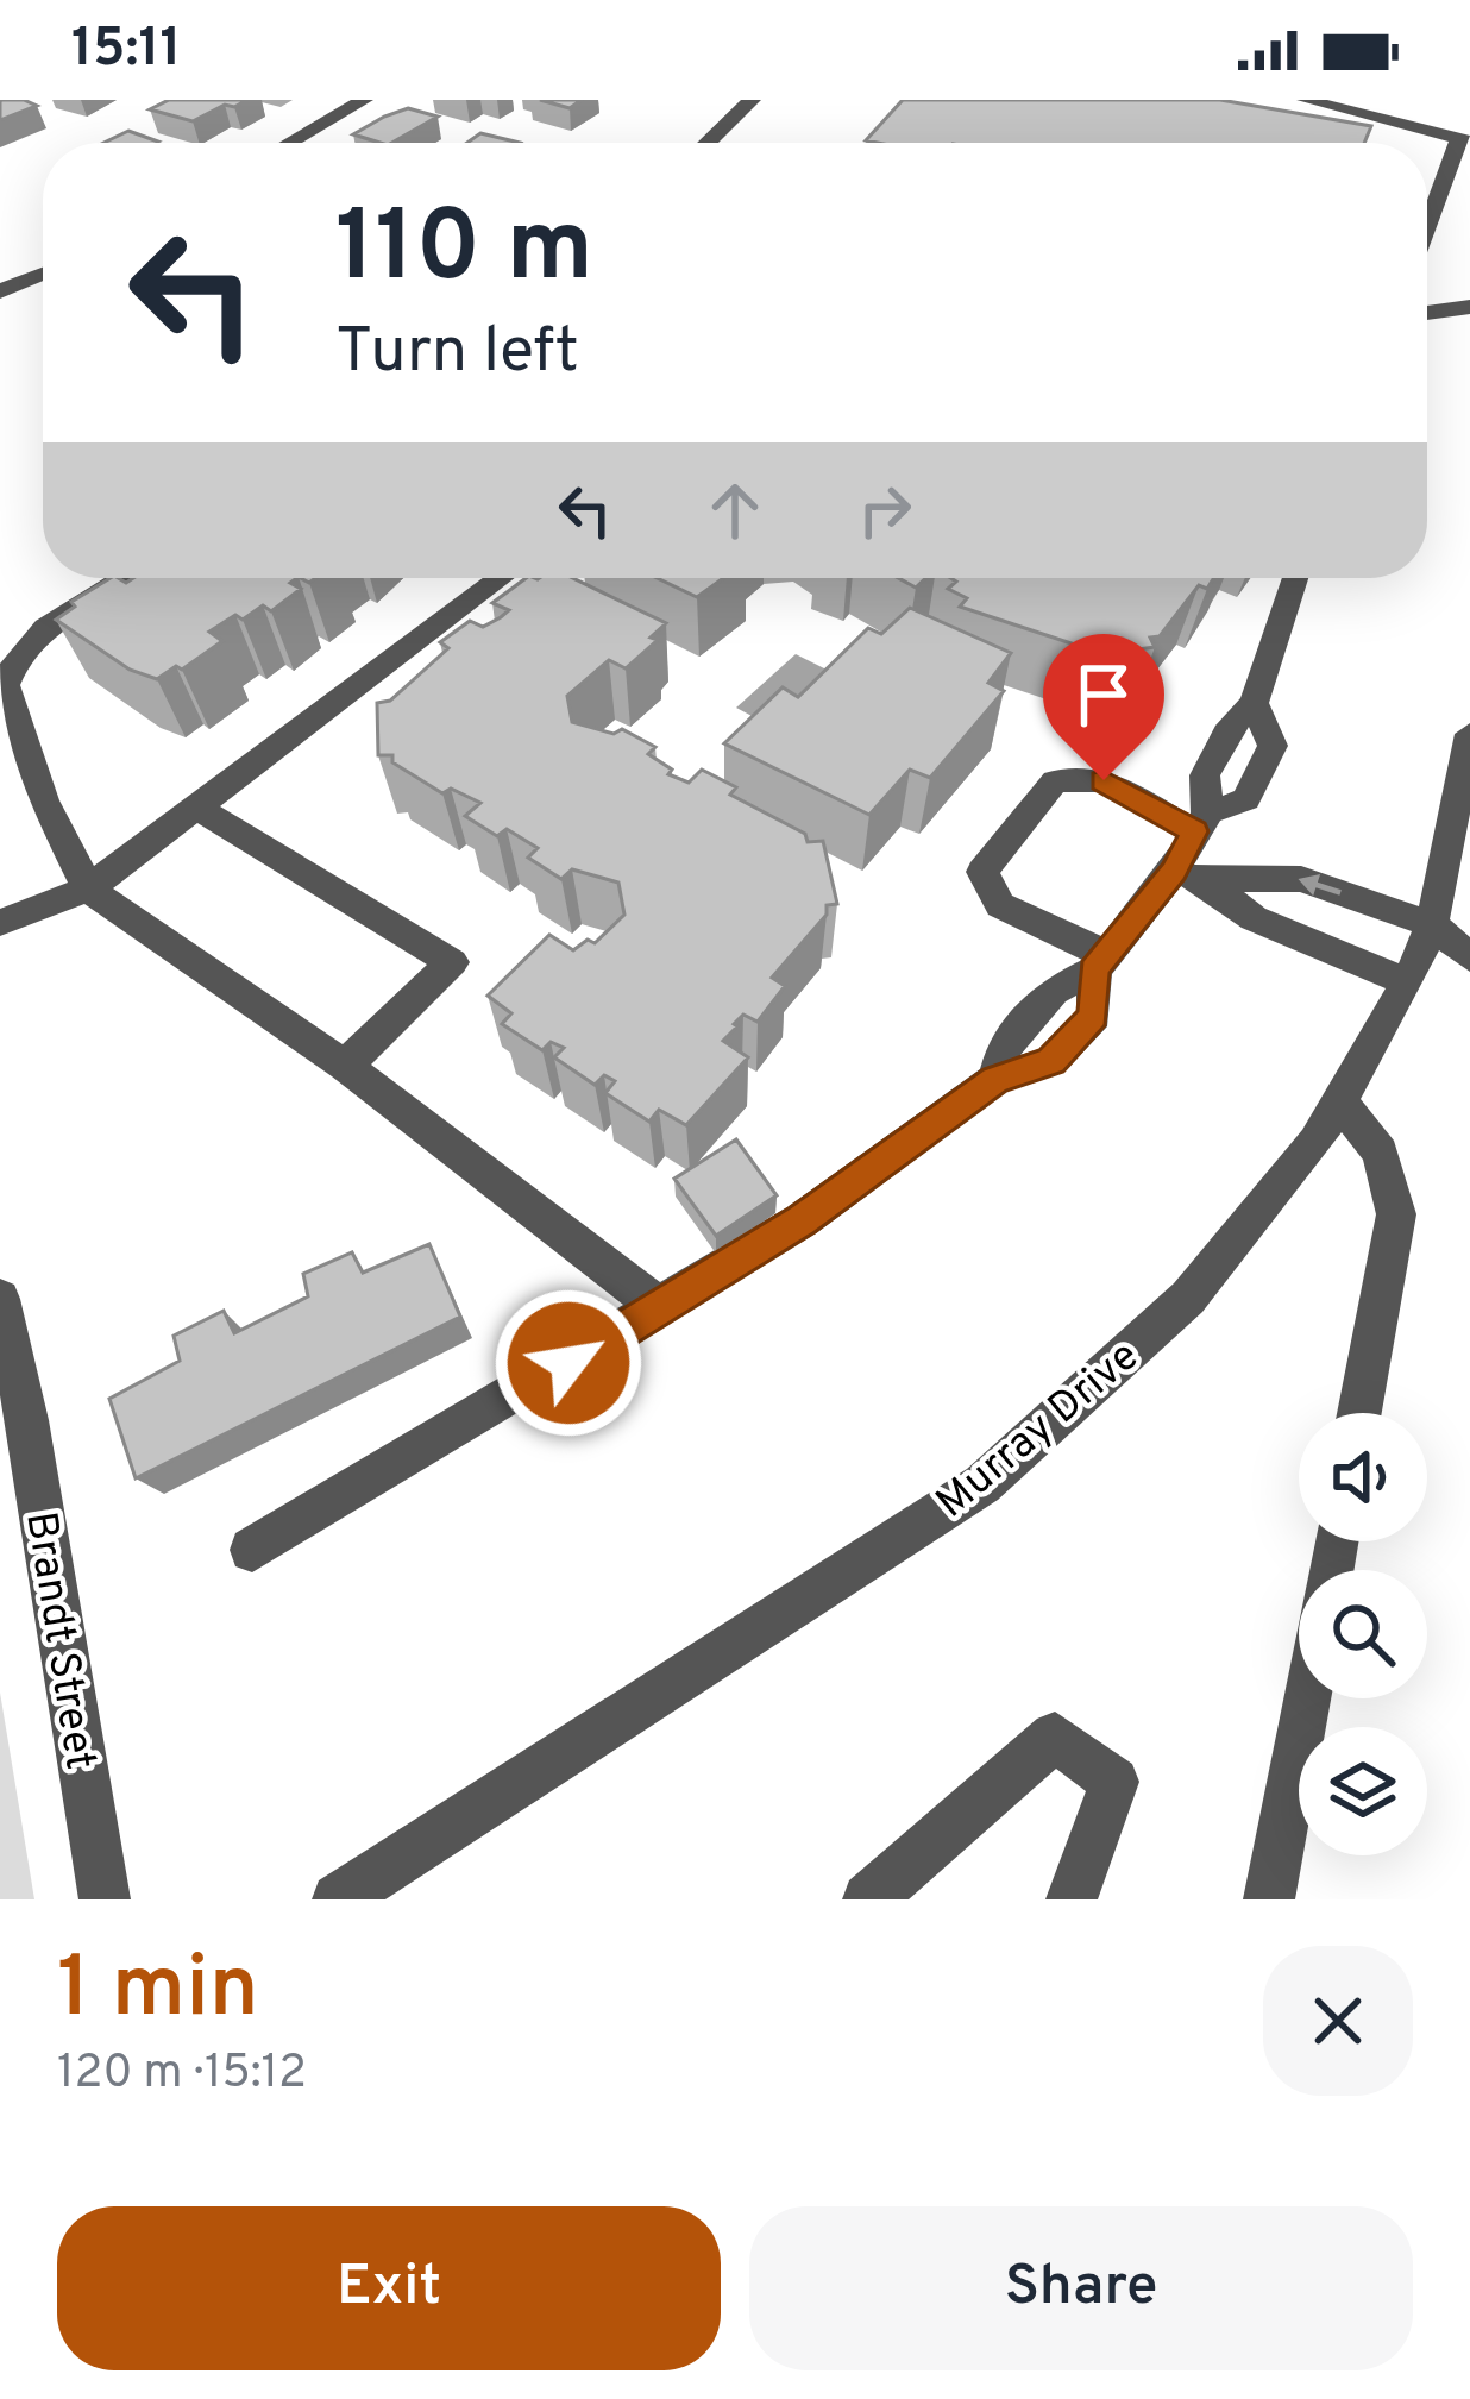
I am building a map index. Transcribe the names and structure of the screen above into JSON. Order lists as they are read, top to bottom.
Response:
{
  "streets": {
    "street": ["Murray Drive", "Brandt Street"]
  },
  "page": {
    "status": "15:11",
    "turn": ["110 m", "Turn left"],
    "heading": ["1 min", "120 m · 15:12"],
    "buttons": ["Exit", "Share"]
  }
}
